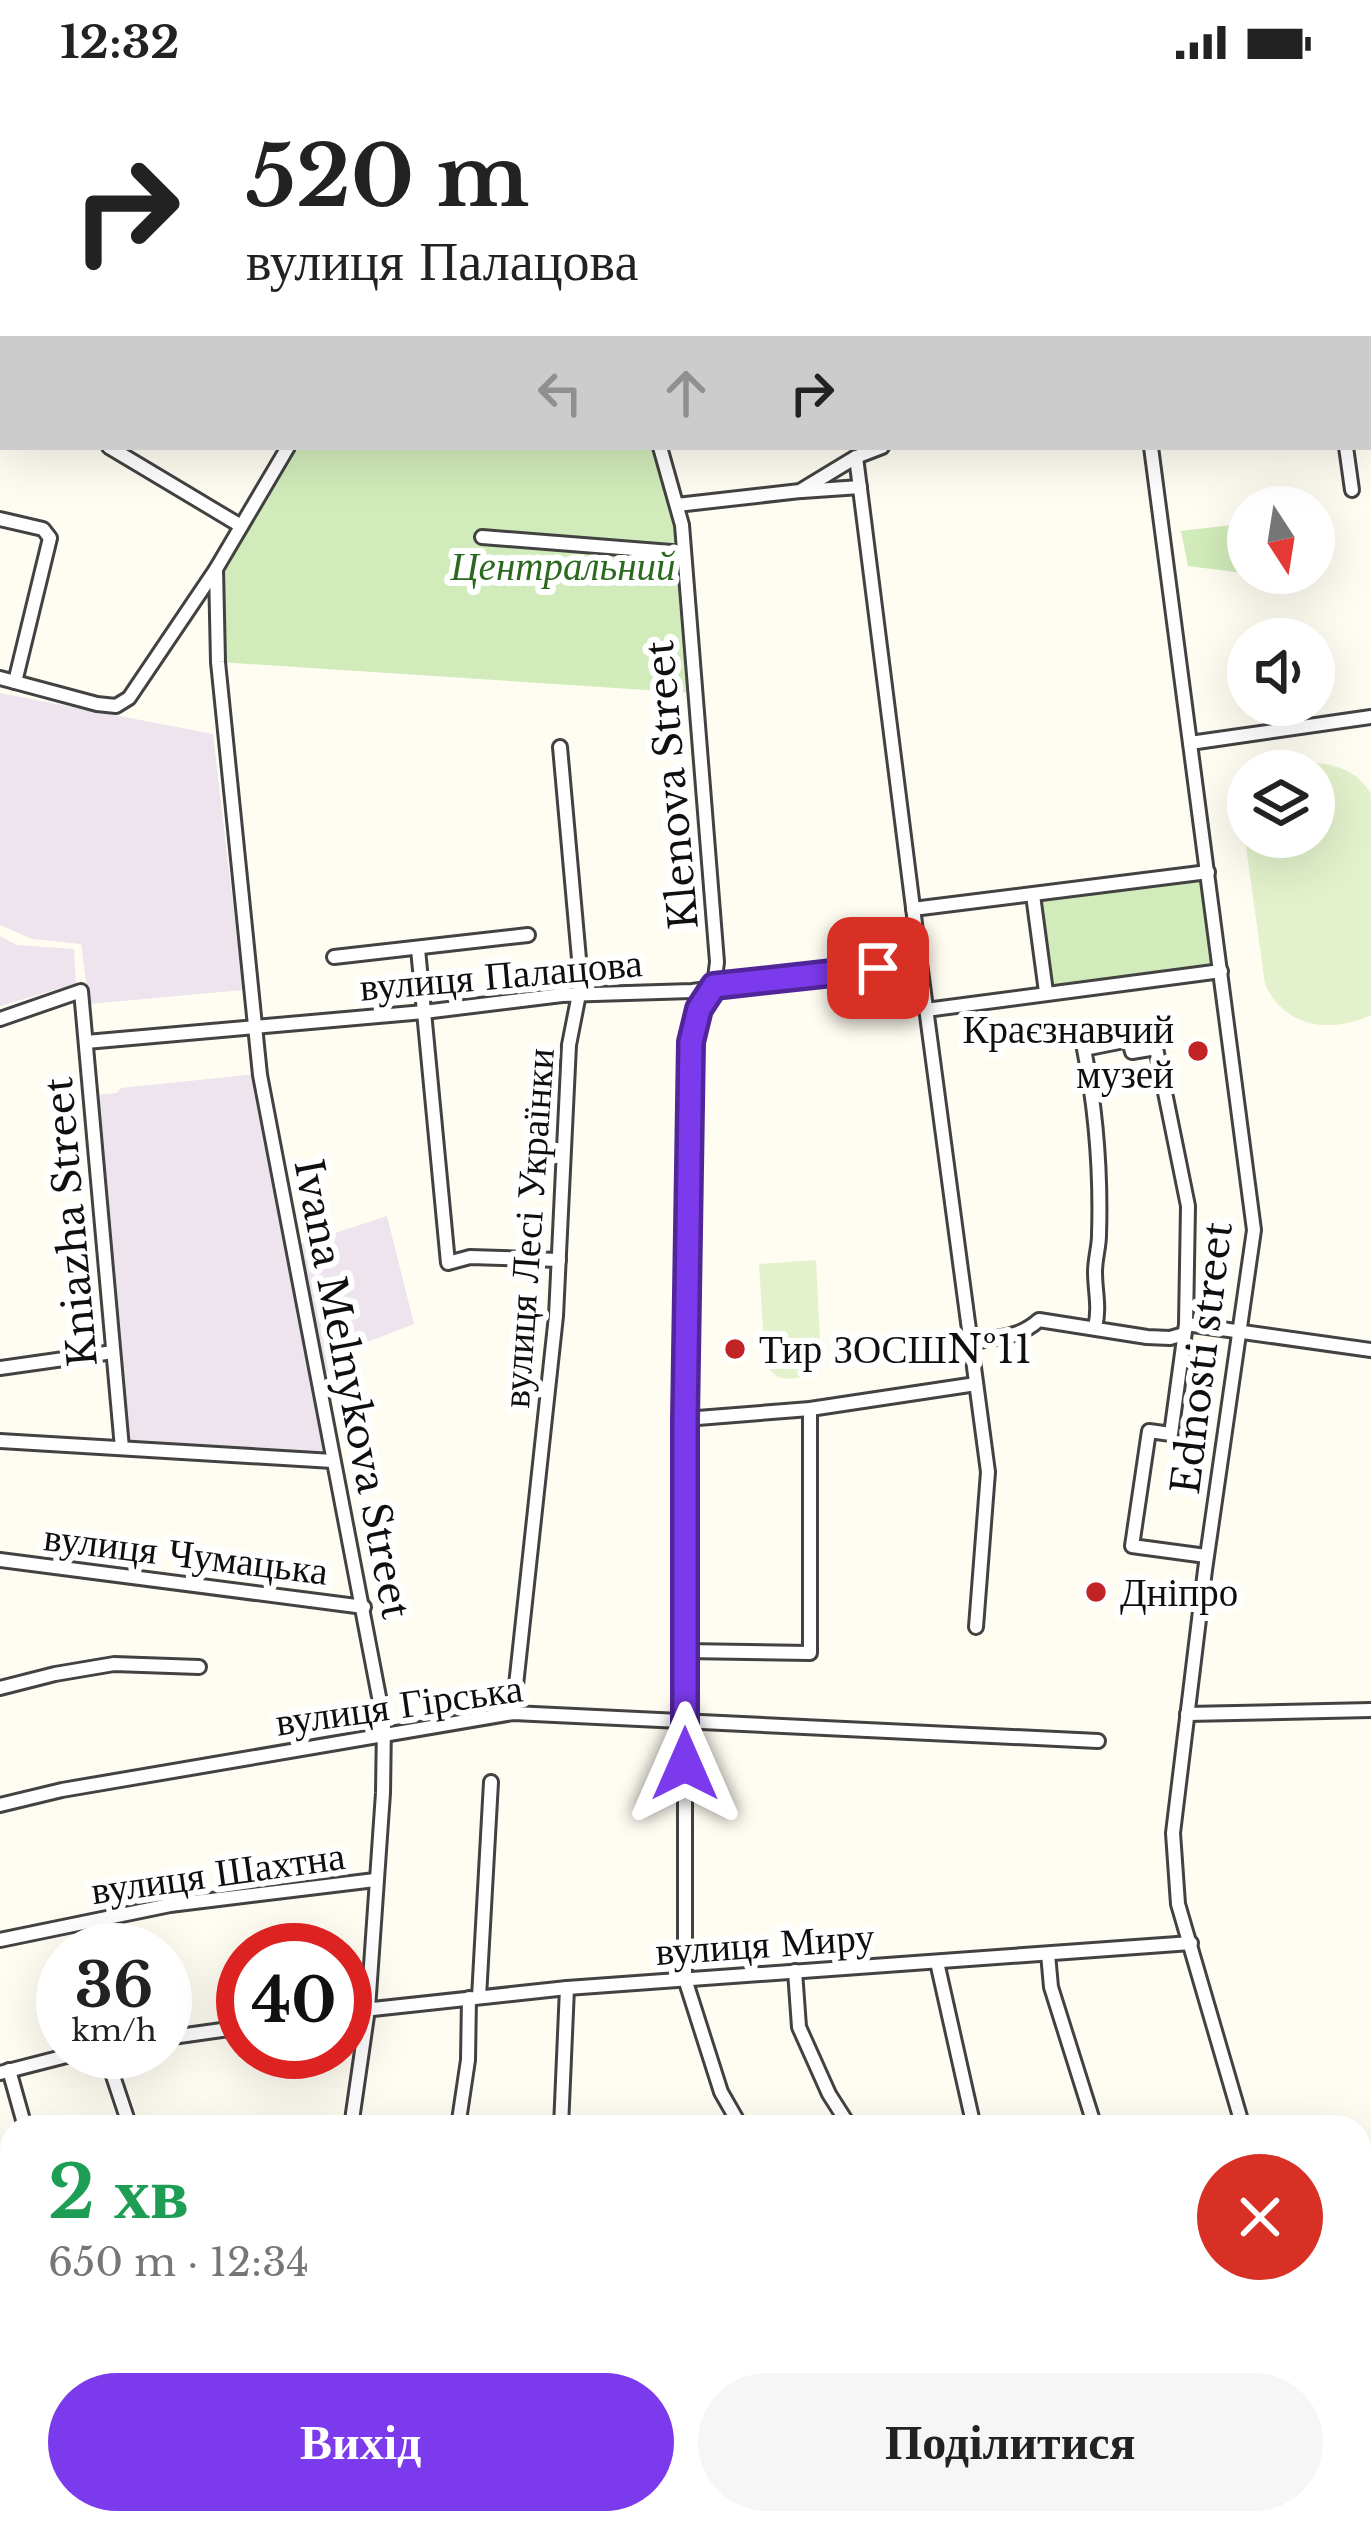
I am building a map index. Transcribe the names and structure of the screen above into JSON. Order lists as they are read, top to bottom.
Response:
{
  "streets": {
    "street": [
      "Klenova Street",
      "вулиця Палацова",
      "Kniazha Street",
      "вулиця Лесі Українки",
      "Ednosti street",
      "Ivana Melnykova Street",
      "вулиця Чумацька",
      "вулиця Гірська",
      "вулиця Шахтна",
      "вулиця Миру"
    ]
  },
  "crossings": [
    ["Klenova Street", "вулиця Палацова"],
    ["Klenova Street", "вулиця Гірська"],
    ["Klenova Street", "вулиця Миру"],
    ["вулиця Палацова", "Kniazha Street"],
    ["вулиця Палацова", "вулиця Лесі Українки"],
    ["вулиця Палацова", "Ivana Melnykova Street"],
    ["вулиця Лесі Українки", "вулиця Гірська"],
    ["Ednosti street", "вулиця Миру"],
    ["Ivana Melnykova Street", "вулиця Чумацька"],
    ["Ivana Melnykova Street", "вулиця Гірська"],
    ["Ivana Melnykova Street", "вулиця Шахтна"]
  ],
  "parks": ["Центральний"],
  "places": ["Краєзнавчий музей", "Тир ЗОСШ№11", "Дніпро"],
  "north": "bottom",
  "page": {
    "status": "12:32",
    "turn": ["520 m", "вулиця Палацова"],
    "speed": "36 km/h",
    "limit": "40",
    "heading": ["2 хв", "650 m · 12:34"],
    "buttons": ["Вихід", "Поділитися"]
  }
}
